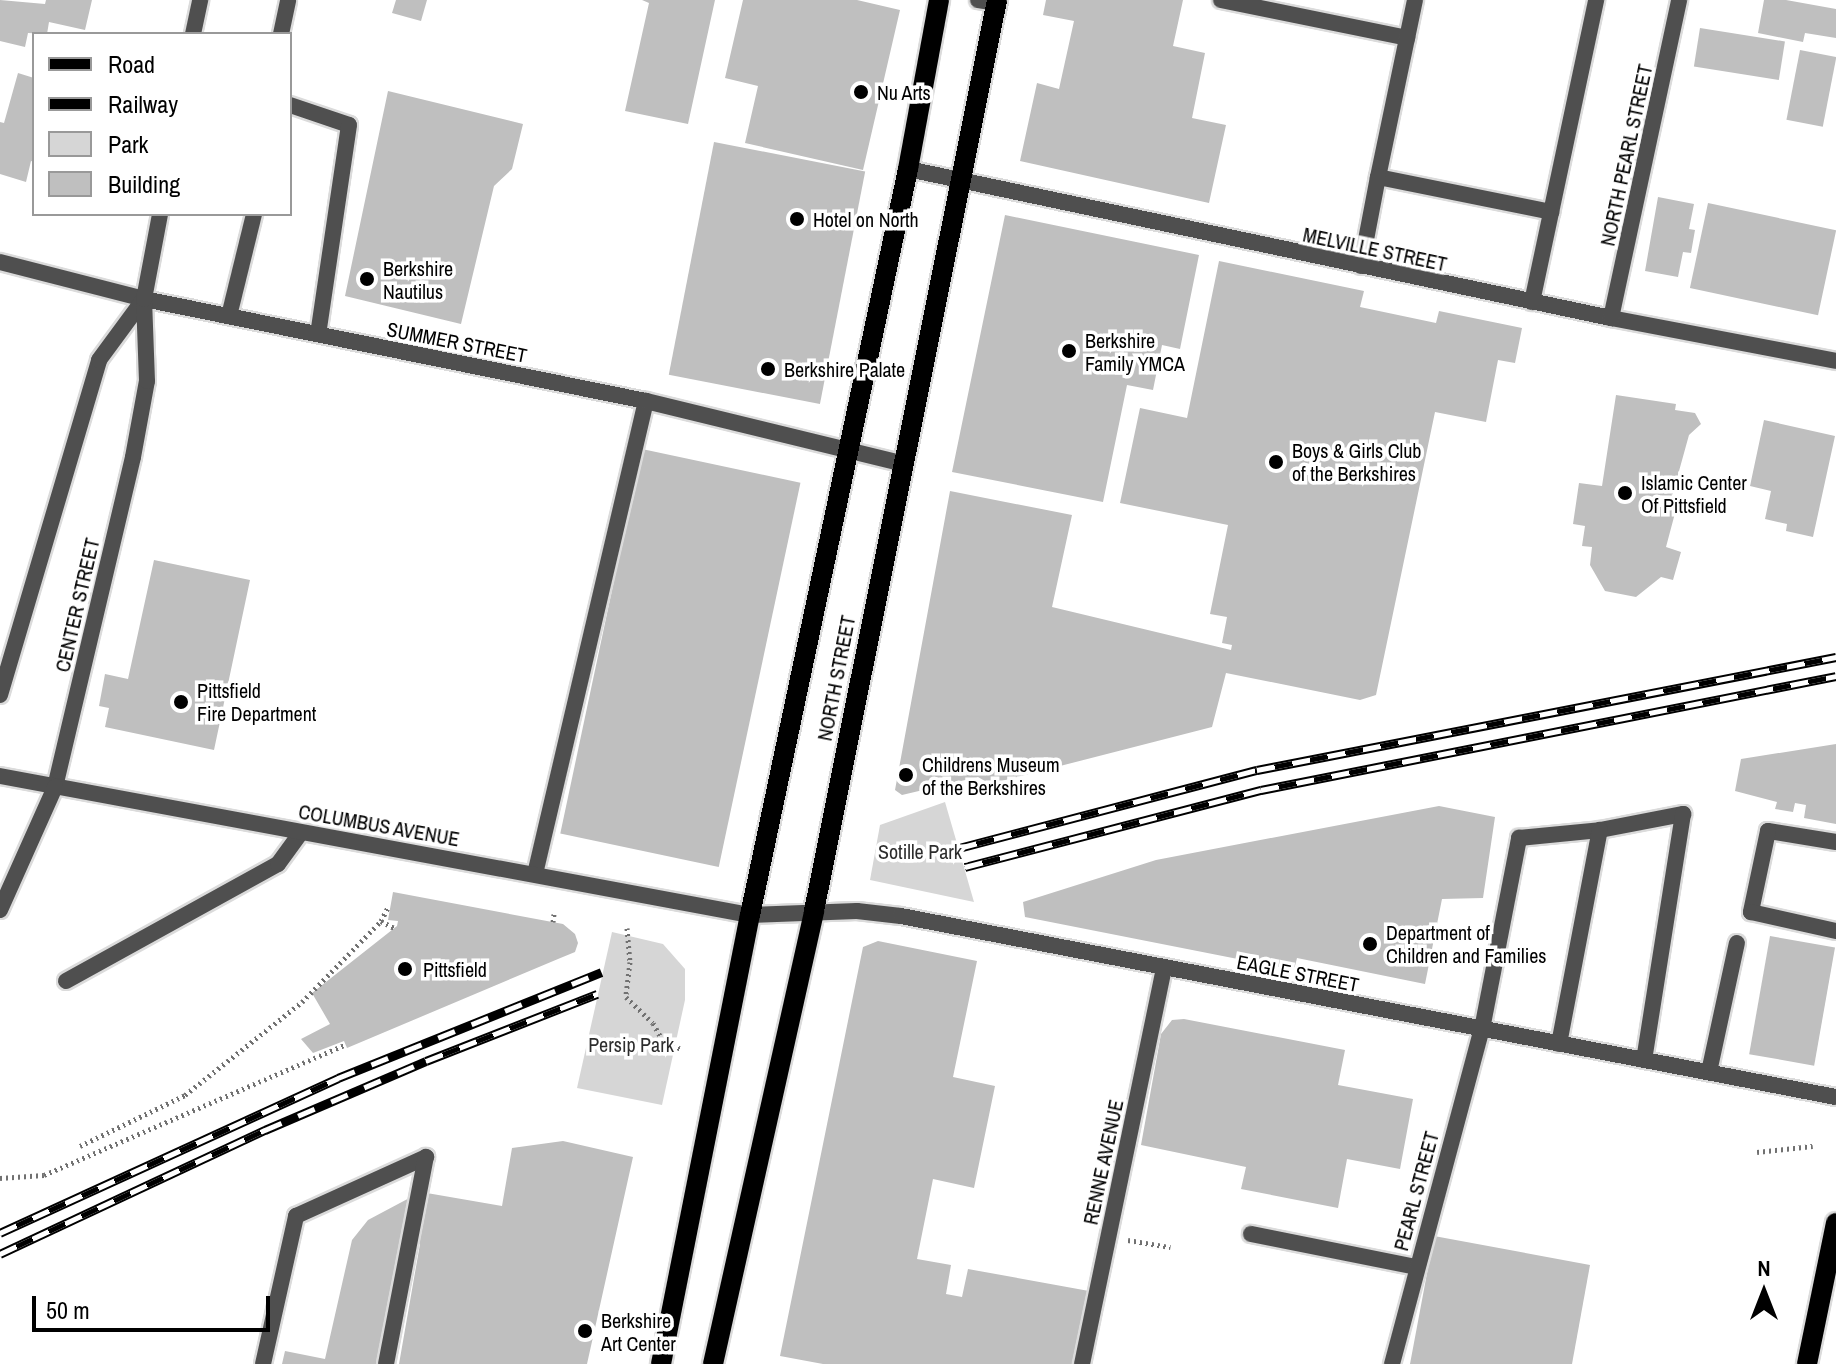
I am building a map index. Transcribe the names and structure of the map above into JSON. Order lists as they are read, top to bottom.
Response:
{
  "streets": {
    "main road": ["NORTH STREET"],
    "street": [
      "NORTH PEARL STREET",
      "MELVILLE STREET",
      "SUMMER STREET",
      "CENTER STREET",
      "COLUMBUS AVENUE",
      "EAGLE STREET",
      "RENNE AVENUE",
      "PEARL STREET"
    ]
  },
  "crossings": [
    ["NORTH PEARL STREET", "MELVILLE STREET"],
    ["MELVILLE STREET", "NORTH STREET"],
    ["SUMMER STREET", "CENTER STREET"],
    ["SUMMER STREET", "NORTH STREET"],
    ["CENTER STREET", "COLUMBUS AVENUE"],
    ["NORTH STREET", "COLUMBUS AVENUE"],
    ["NORTH STREET", "EAGLE STREET"],
    ["COLUMBUS AVENUE", "EAGLE STREET"],
    ["EAGLE STREET", "RENNE AVENUE"],
    ["EAGLE STREET", "PEARL STREET"]
  ],
  "parks": ["Sotille Park", "Persip Park"],
  "places": [
    "Nu Arts",
    "Hotel on North",
    "Berkshire Nautilus",
    "Berkshire Family YMCA",
    "Berkshire Palate",
    "Boys & Girls Club of the Berkshires",
    "Islamic Center Of Pittsfield",
    "Pittsfield Fire Department",
    "Childrens Museum of the Berkshires",
    "Department of Children and Families",
    "Pittsfield",
    "Berkshire Art Center"
  ],
  "legend": [
    "Road",
    "Railway",
    "Park",
    "Building"
  ],
  "scale_bar": "50 m",
  "north": "top"
}
